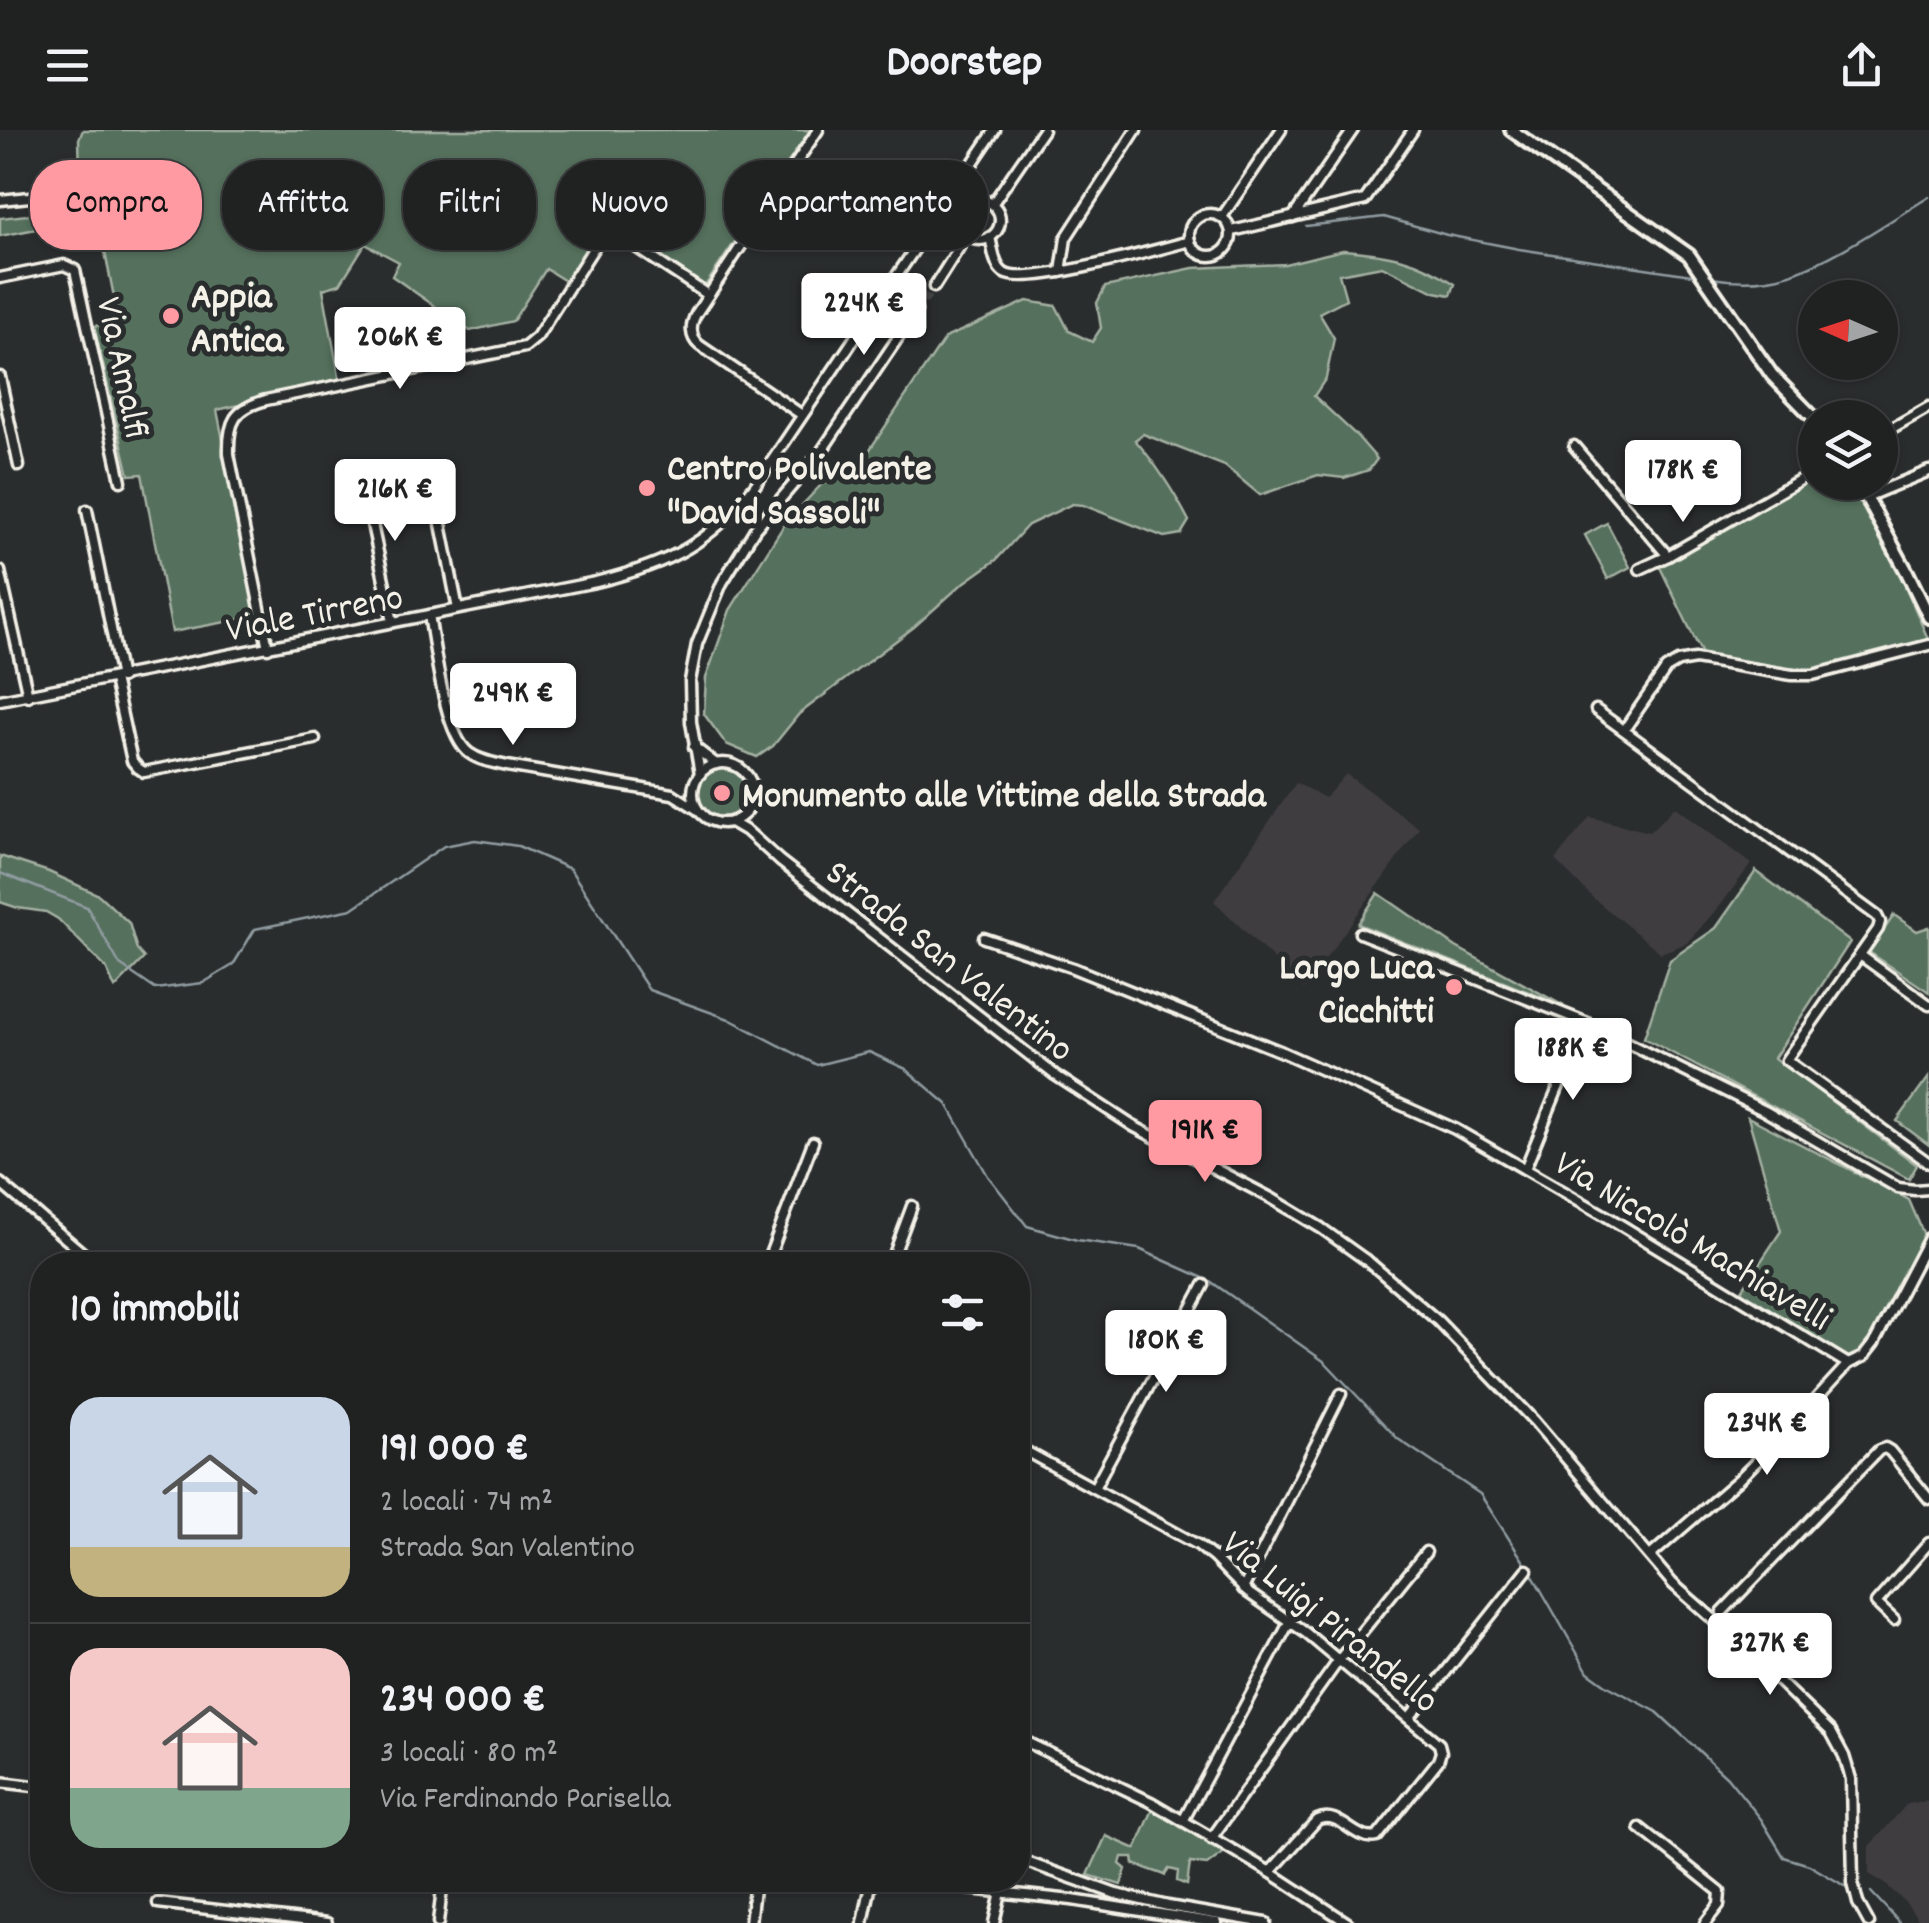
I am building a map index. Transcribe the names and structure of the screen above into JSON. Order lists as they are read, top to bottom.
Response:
{
  "streets": {
    "street": [
      "Via Amalfi",
      "Viale Tirreno",
      "Strada San Valentino",
      "Via Niccolò Machiavelli",
      "Via Luigi Pirandello"
    ]
  },
  "places": [
    "Appia Antica",
    "Centro Polivalente \"David Sassoli\"",
    "Monumento alle Vittime della Strada",
    "Largo Luca Cicchitti"
  ],
  "north": "left",
  "page": {
    "header": "Doorstep",
    "chip": [
      "Compra",
      "Affitta",
      "Filtri",
      "Nuovo",
      "Appartamento"
    ],
    "price": [
      "224K €",
      "206K €",
      "178K €",
      "216K €",
      "249K €",
      "188K €",
      "191K €",
      "180K €",
      "234K €",
      "327K €"
    ],
    "heading": "10 immobili",
    "list": [
      {
        "name": "191 000 €",
        "note": "2 locali · 74 m² · Strada San Valentino"
      },
      {
        "name": "234 000 €",
        "note": "3 locali · 80 m² · Via Ferdinando Parisella"
      }
    ]
  }
}
